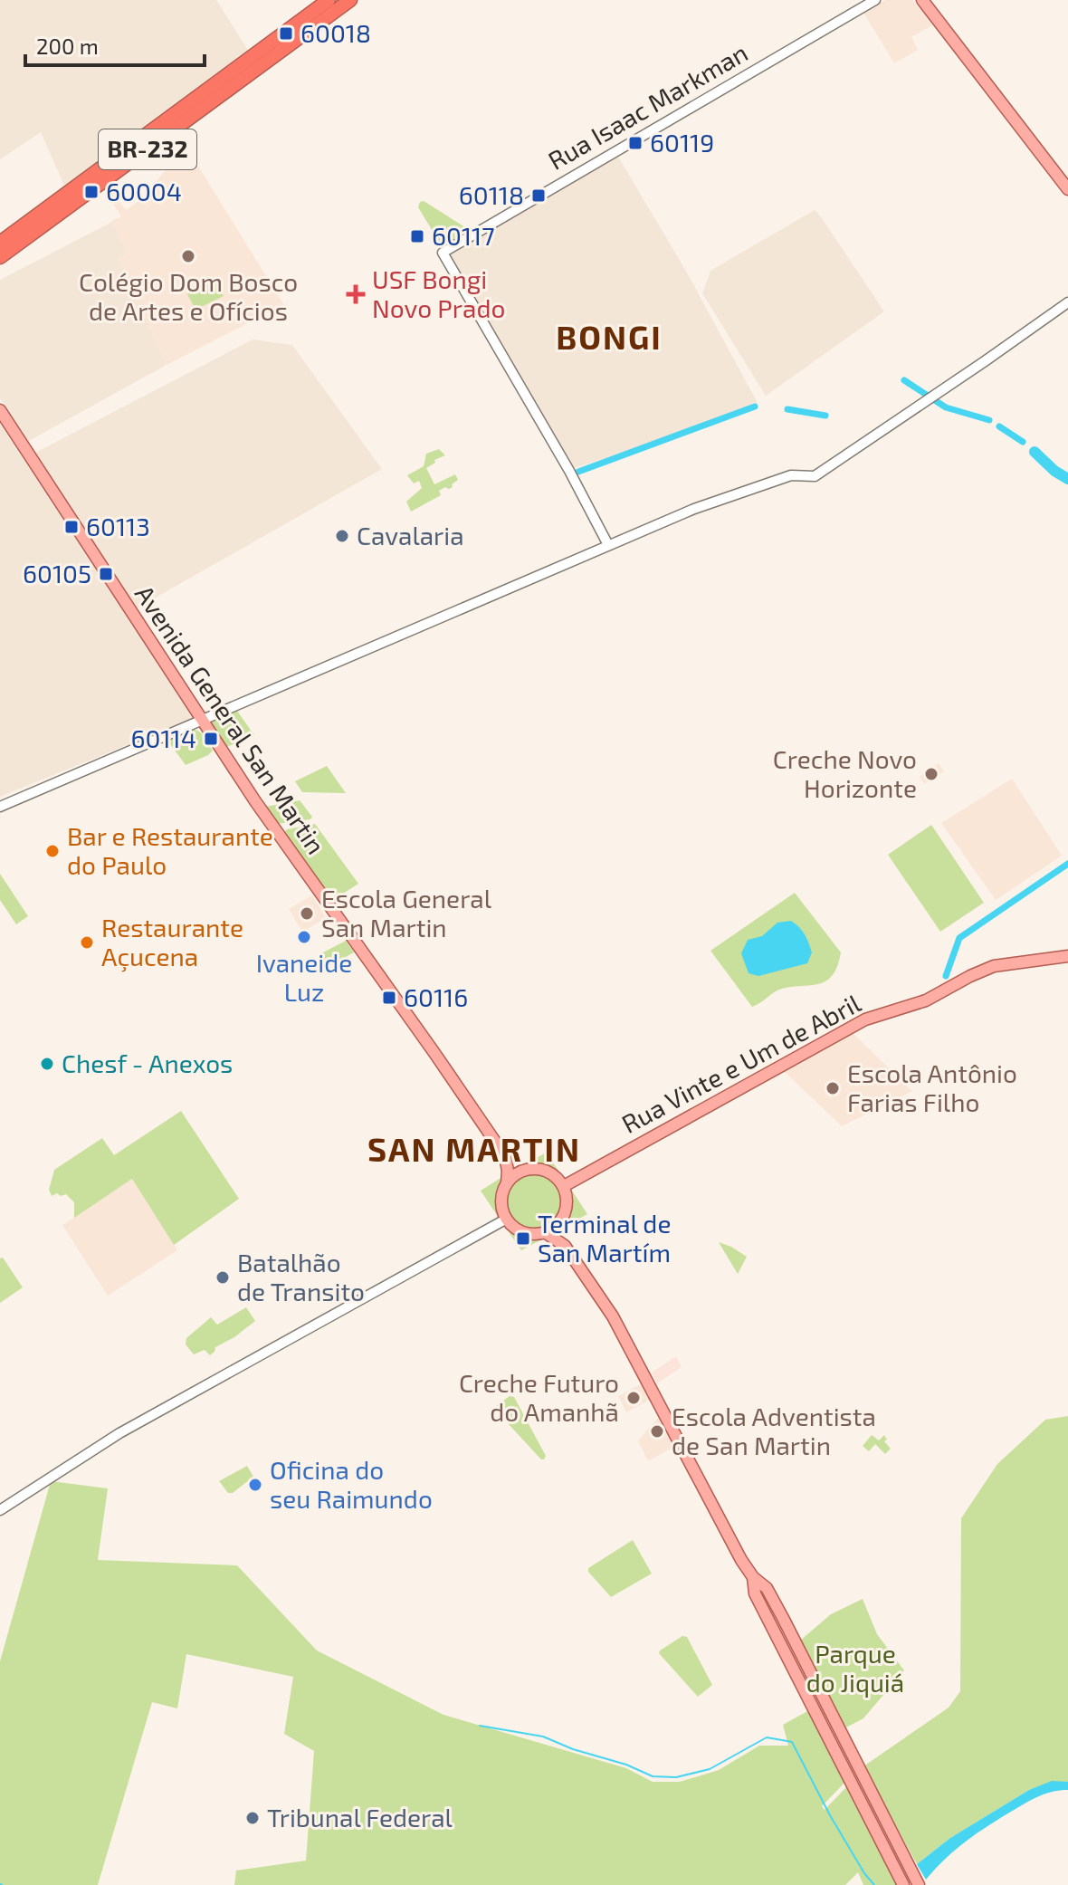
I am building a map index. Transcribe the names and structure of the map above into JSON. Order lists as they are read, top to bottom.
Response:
{
  "streets": {
    "highway": ["BR-232"],
    "main road": ["Avenida General San Martin", "Rua Vinte e Um de Abril"],
    "street": ["Rua Isaac Markman"]
  },
  "crossings": [
    ["Avenida General San Martin", "Rua Vinte e Um de Abril"]
  ],
  "districts": ["BONGI", "SAN MARTIN"],
  "parks": ["Parque do Jiquiá"],
  "places": {
    "transit": [
      "60018",
      "60119",
      "60004",
      "60118",
      "60117",
      "60113",
      "60105",
      "60114",
      "60116",
      "Terminal de San Martím"
    ],
    "other": [
      "Colégio Dom Bosco de Artes e Ofícios",
      "Cavalaria",
      "Creche Novo Horizonte",
      "Bar e Restaurante do Paulo",
      "Escola General San Martin",
      "Ivaneide Luz",
      "Restaurante Açucena",
      "Chesf - Anexos",
      "Escola Antônio Farias Filho",
      "Batalhão de Transito",
      "Creche Futuro do Amanhã",
      "Escola Adventista de San Martin",
      "Oficina do seu Raimundo",
      "Tribunal Federal"
    ],
    "health": ["USF Bongi Novo Prado"]
  },
  "scale_bar": "200 m"
}
